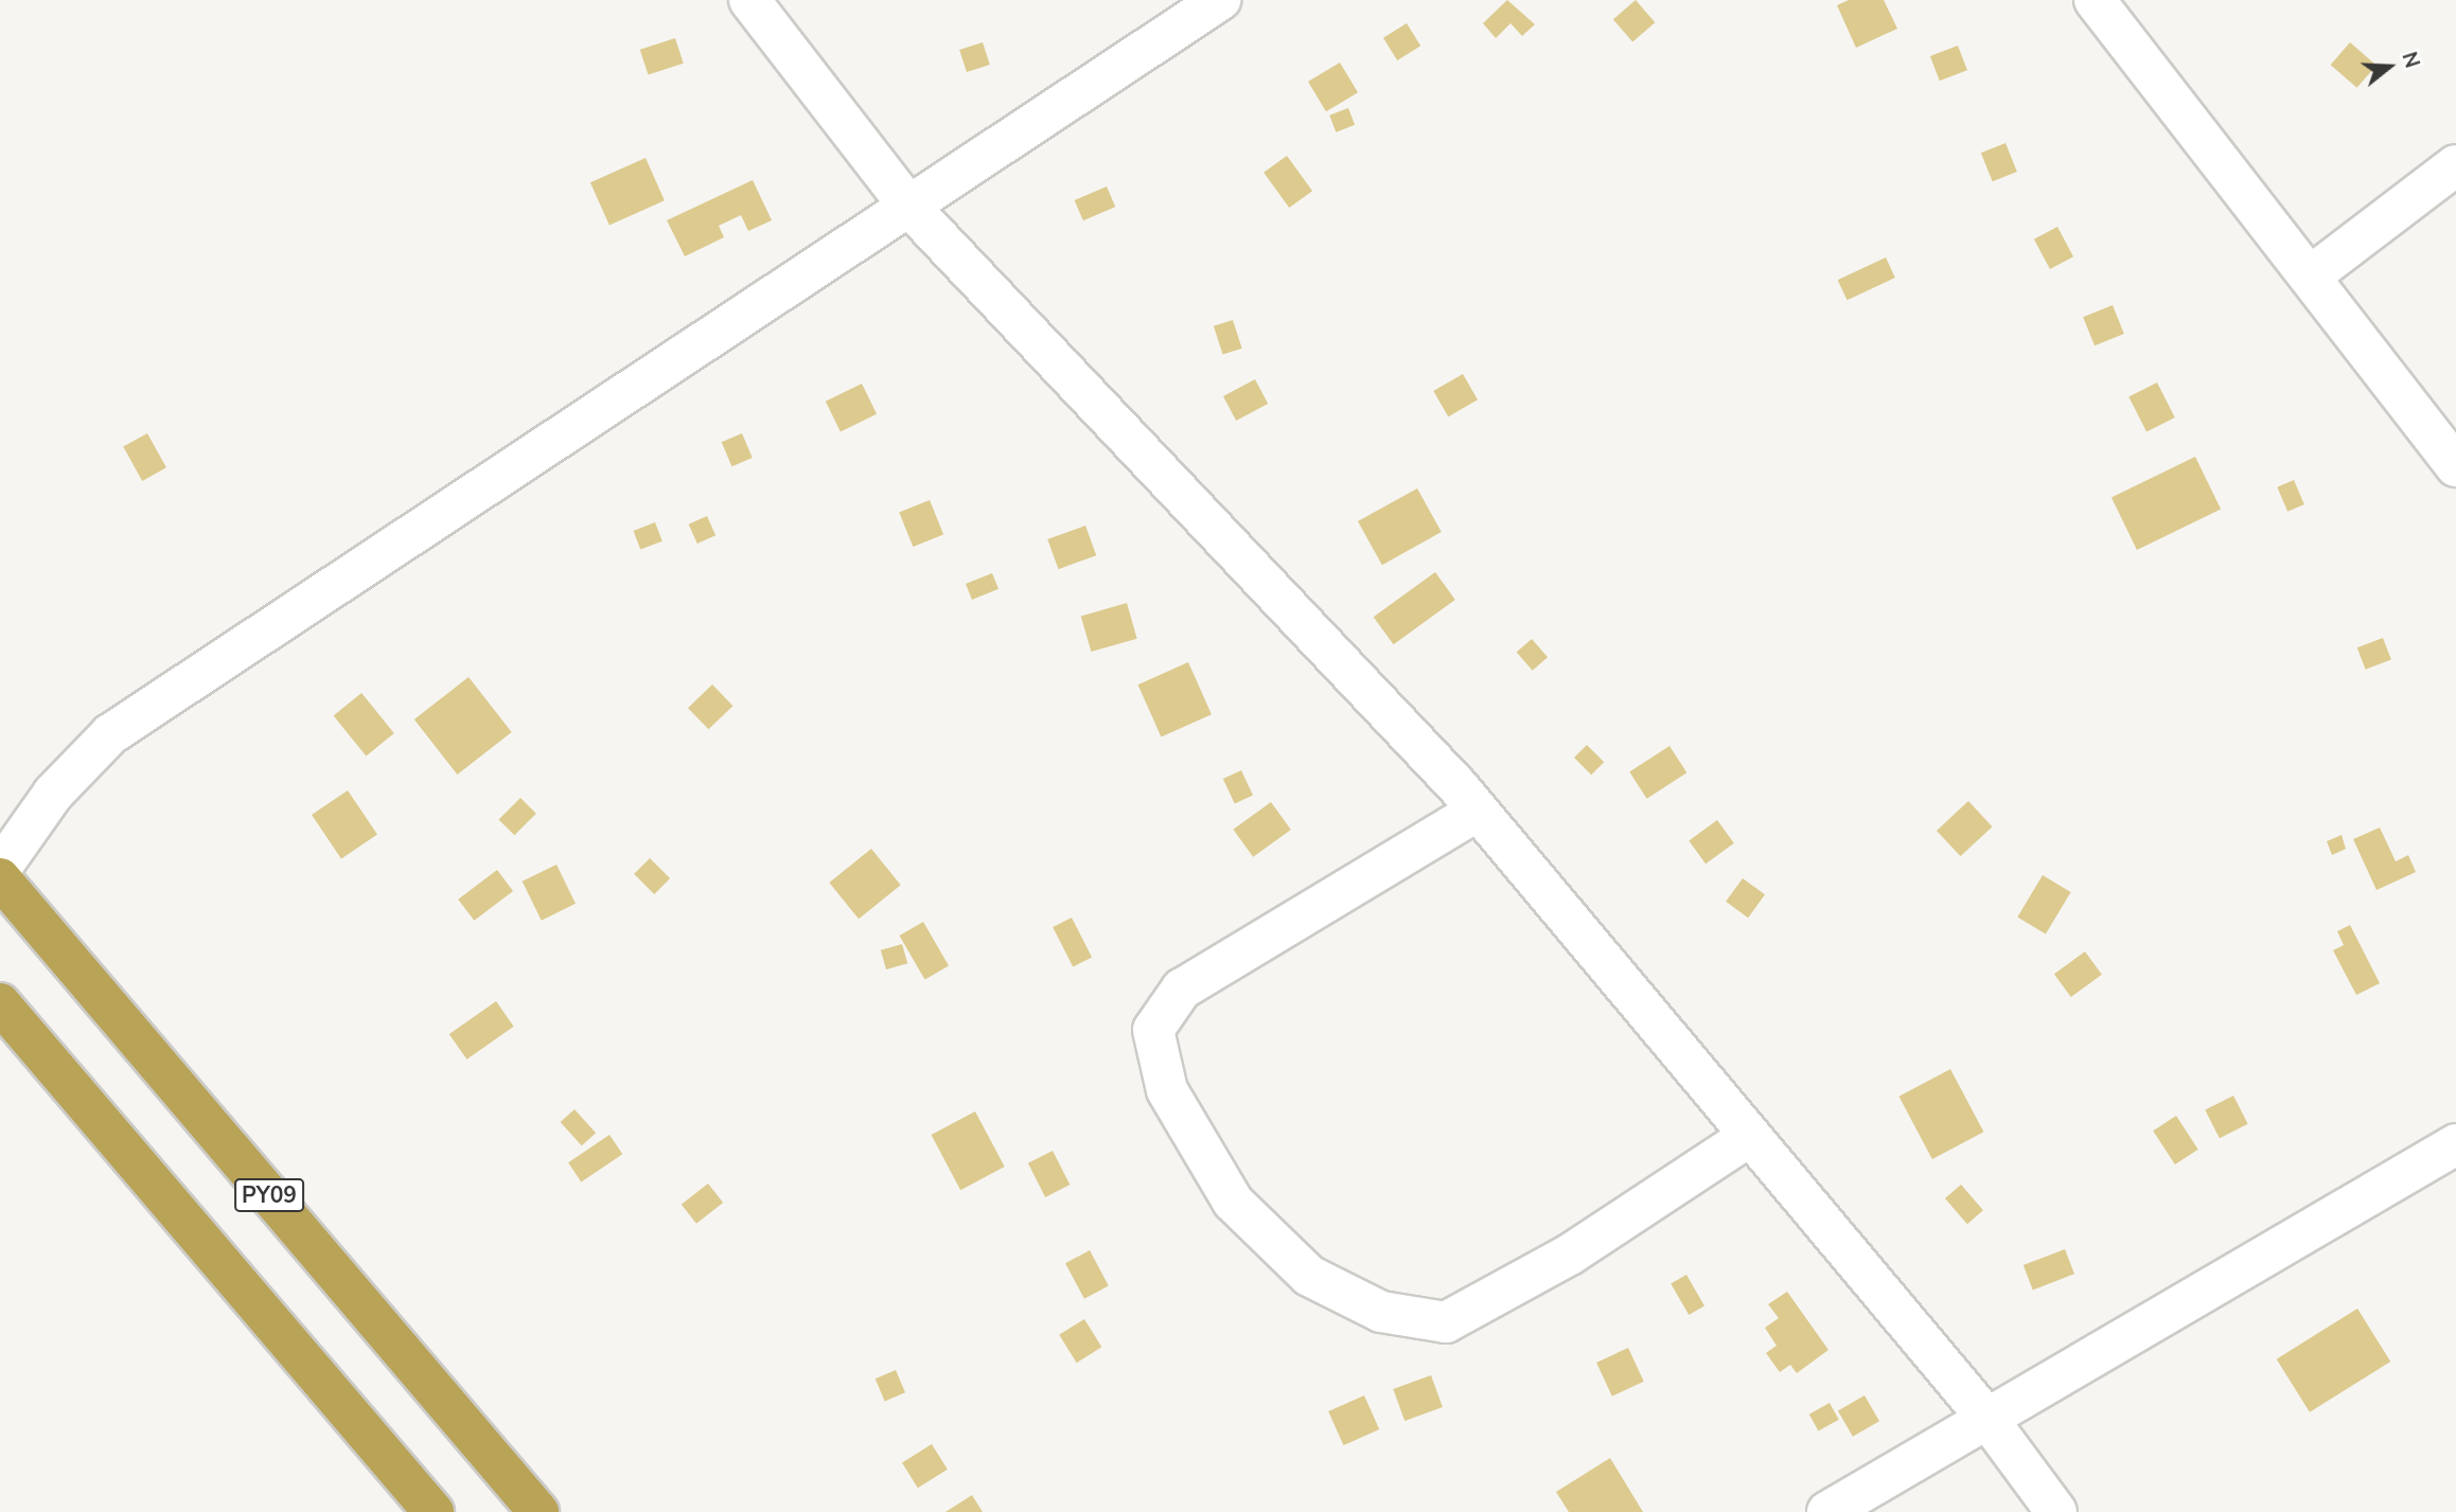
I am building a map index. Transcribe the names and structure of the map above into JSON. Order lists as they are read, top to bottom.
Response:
{
  "streets": {
    "highway": ["PY09"]
  },
  "north": "right"
}
